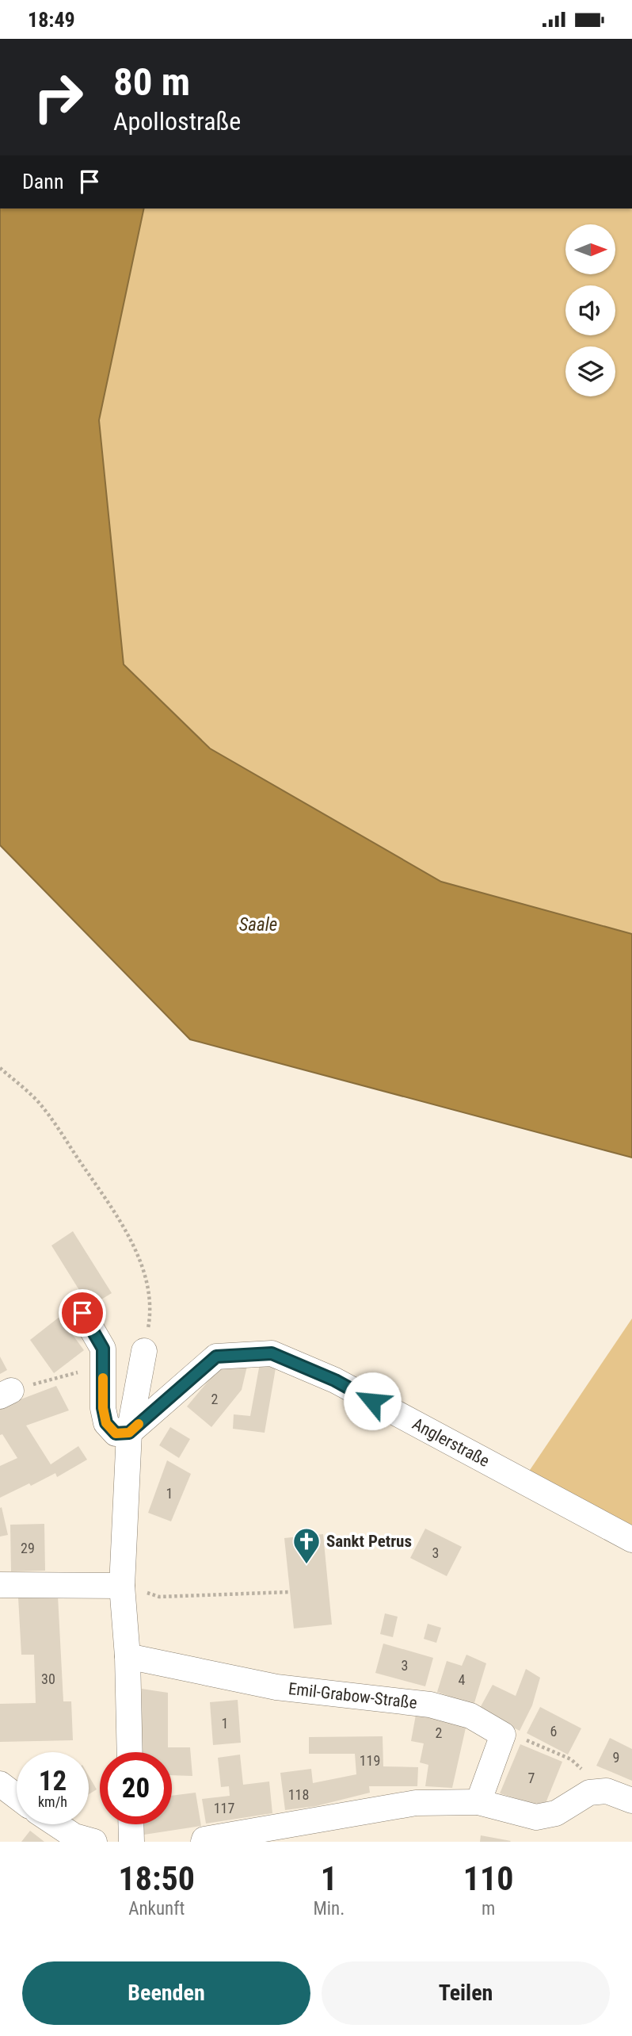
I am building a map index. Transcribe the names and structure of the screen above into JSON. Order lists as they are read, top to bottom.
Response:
{
  "streets": {
    "street": ["Anglerstraße", "Emil-Grabow-Straße"]
  },
  "water": ["Saale"],
  "places": {
    "church": ["Sankt Petrus"]
  },
  "house_numbers": [
    "2",
    "1",
    "29",
    "3",
    "3",
    "30",
    "4",
    "1",
    "6",
    "2",
    "9",
    "119",
    "7",
    "118",
    "117"
  ],
  "north": "right",
  "page": {
    "status": "18:49",
    "turn": ["80 m", "Apollostraße"],
    "then": "Dann",
    "speed": "12 km/h",
    "limit": "20",
    "eta": [
      "18:50",
      "Ankunft",
      "1",
      "Min.",
      "110",
      "m"
    ],
    "buttons": ["Beenden", "Teilen"]
  }
}
